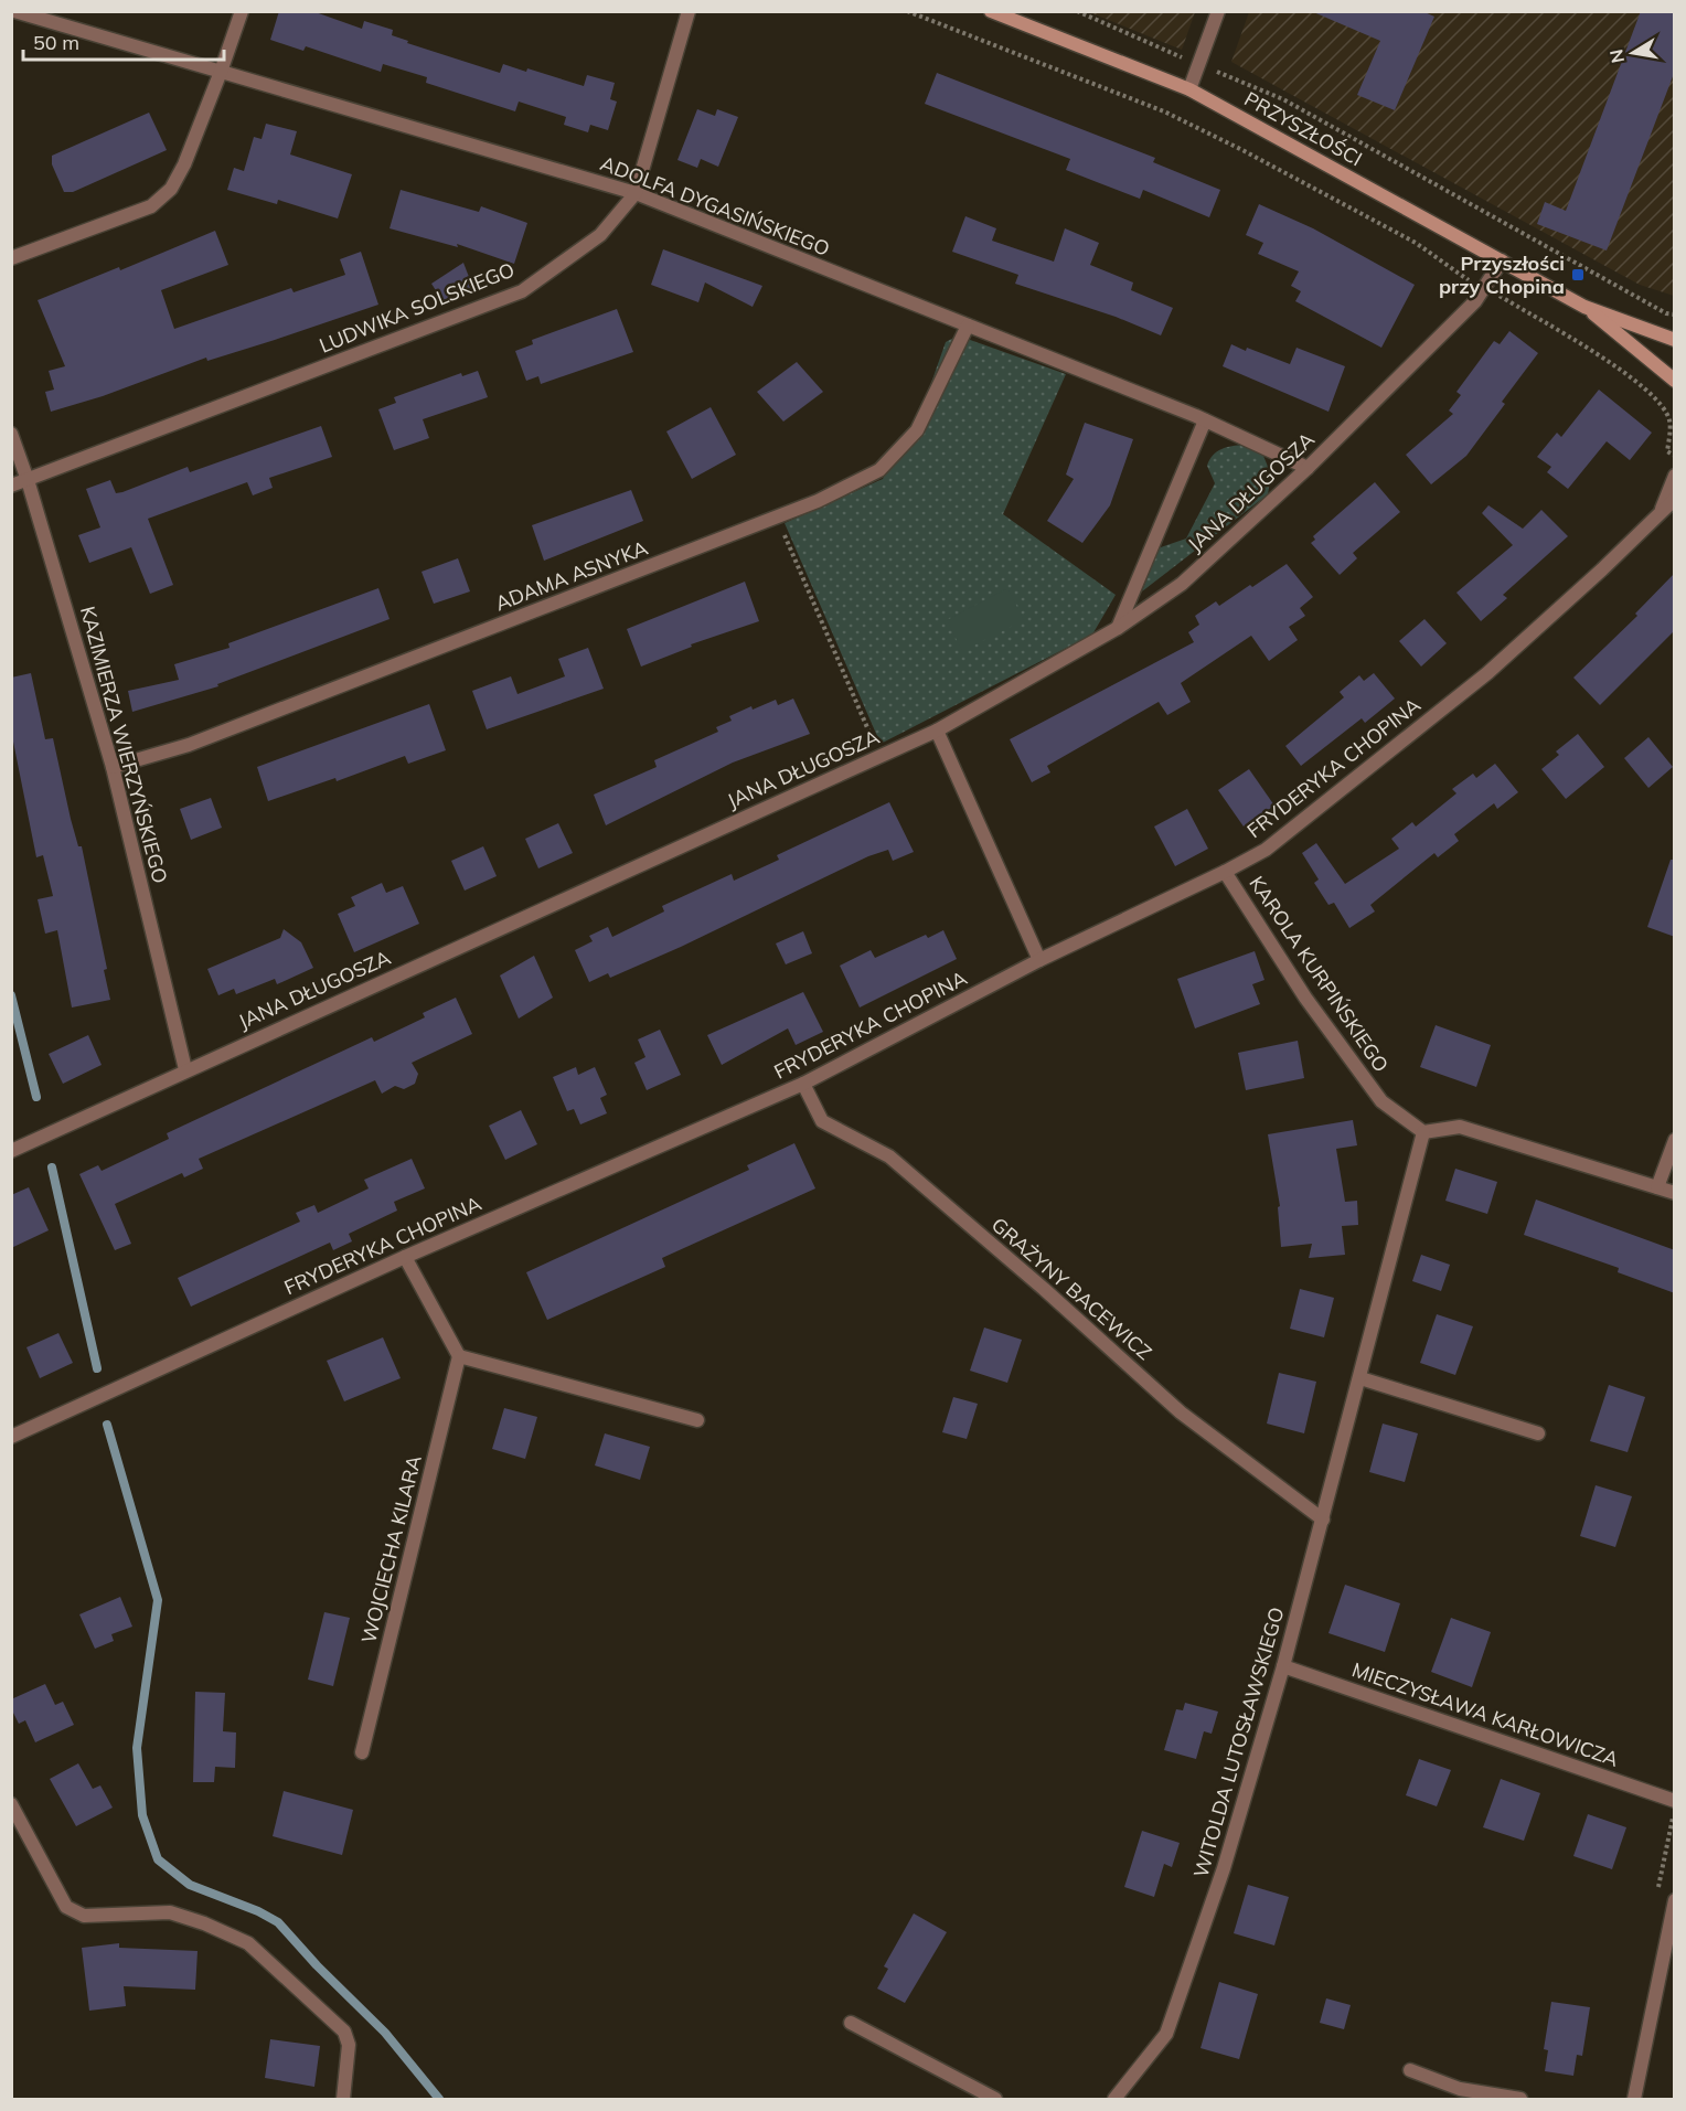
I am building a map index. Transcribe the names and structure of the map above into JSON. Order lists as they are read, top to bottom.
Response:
{
  "streets": {
    "street": [
      "PRZYSZŁOŚCI",
      "ADOLFA DYGASIŃSKIEGO",
      "LUDWIKA SOLSKIEGO",
      "JANA DŁUGOSZA",
      "ADAMA ASNYKA",
      "KAZIMIERZA WIERZYŃSKIEGO",
      "FRYDERYKA CHOPINA",
      "KAROLA KURPIŃSKIEGO",
      "GRAŻYNY BACEWICZ",
      "WOJCIECHA KILARA",
      "MIECZYSŁAWA KARŁOWICZA",
      "WITOLDA LUTOSŁAWSKIEGO"
    ]
  },
  "crossings": [
    ["PRZYSZŁOŚCI", "JANA DŁUGOSZA"],
    ["ADOLFA DYGASIŃSKIEGO", "LUDWIKA SOLSKIEGO"],
    ["ADOLFA DYGASIŃSKIEGO", "JANA DŁUGOSZA"],
    ["ADOLFA DYGASIŃSKIEGO", "ADAMA ASNYKA"],
    ["LUDWIKA SOLSKIEGO", "KAZIMIERZA WIERZYŃSKIEGO"],
    ["JANA DŁUGOSZA", "KAZIMIERZA WIERZYŃSKIEGO"],
    ["ADAMA ASNYKA", "KAZIMIERZA WIERZYŃSKIEGO"],
    ["FRYDERYKA CHOPINA", "KAROLA KURPIŃSKIEGO"],
    ["FRYDERYKA CHOPINA", "GRAŻYNY BACEWICZ"],
    ["KAROLA KURPIŃSKIEGO", "WITOLDA LUTOSŁAWSKIEGO"],
    ["GRAŻYNY BACEWICZ", "WITOLDA LUTOSŁAWSKIEGO"],
    ["MIECZYSŁAWA KARŁOWICZA", "WITOLDA LUTOSŁAWSKIEGO"]
  ],
  "places": {
    "transit": ["Przyszłości przy Chopina"]
  },
  "scale_bar": "50 m",
  "north": "left"
}
